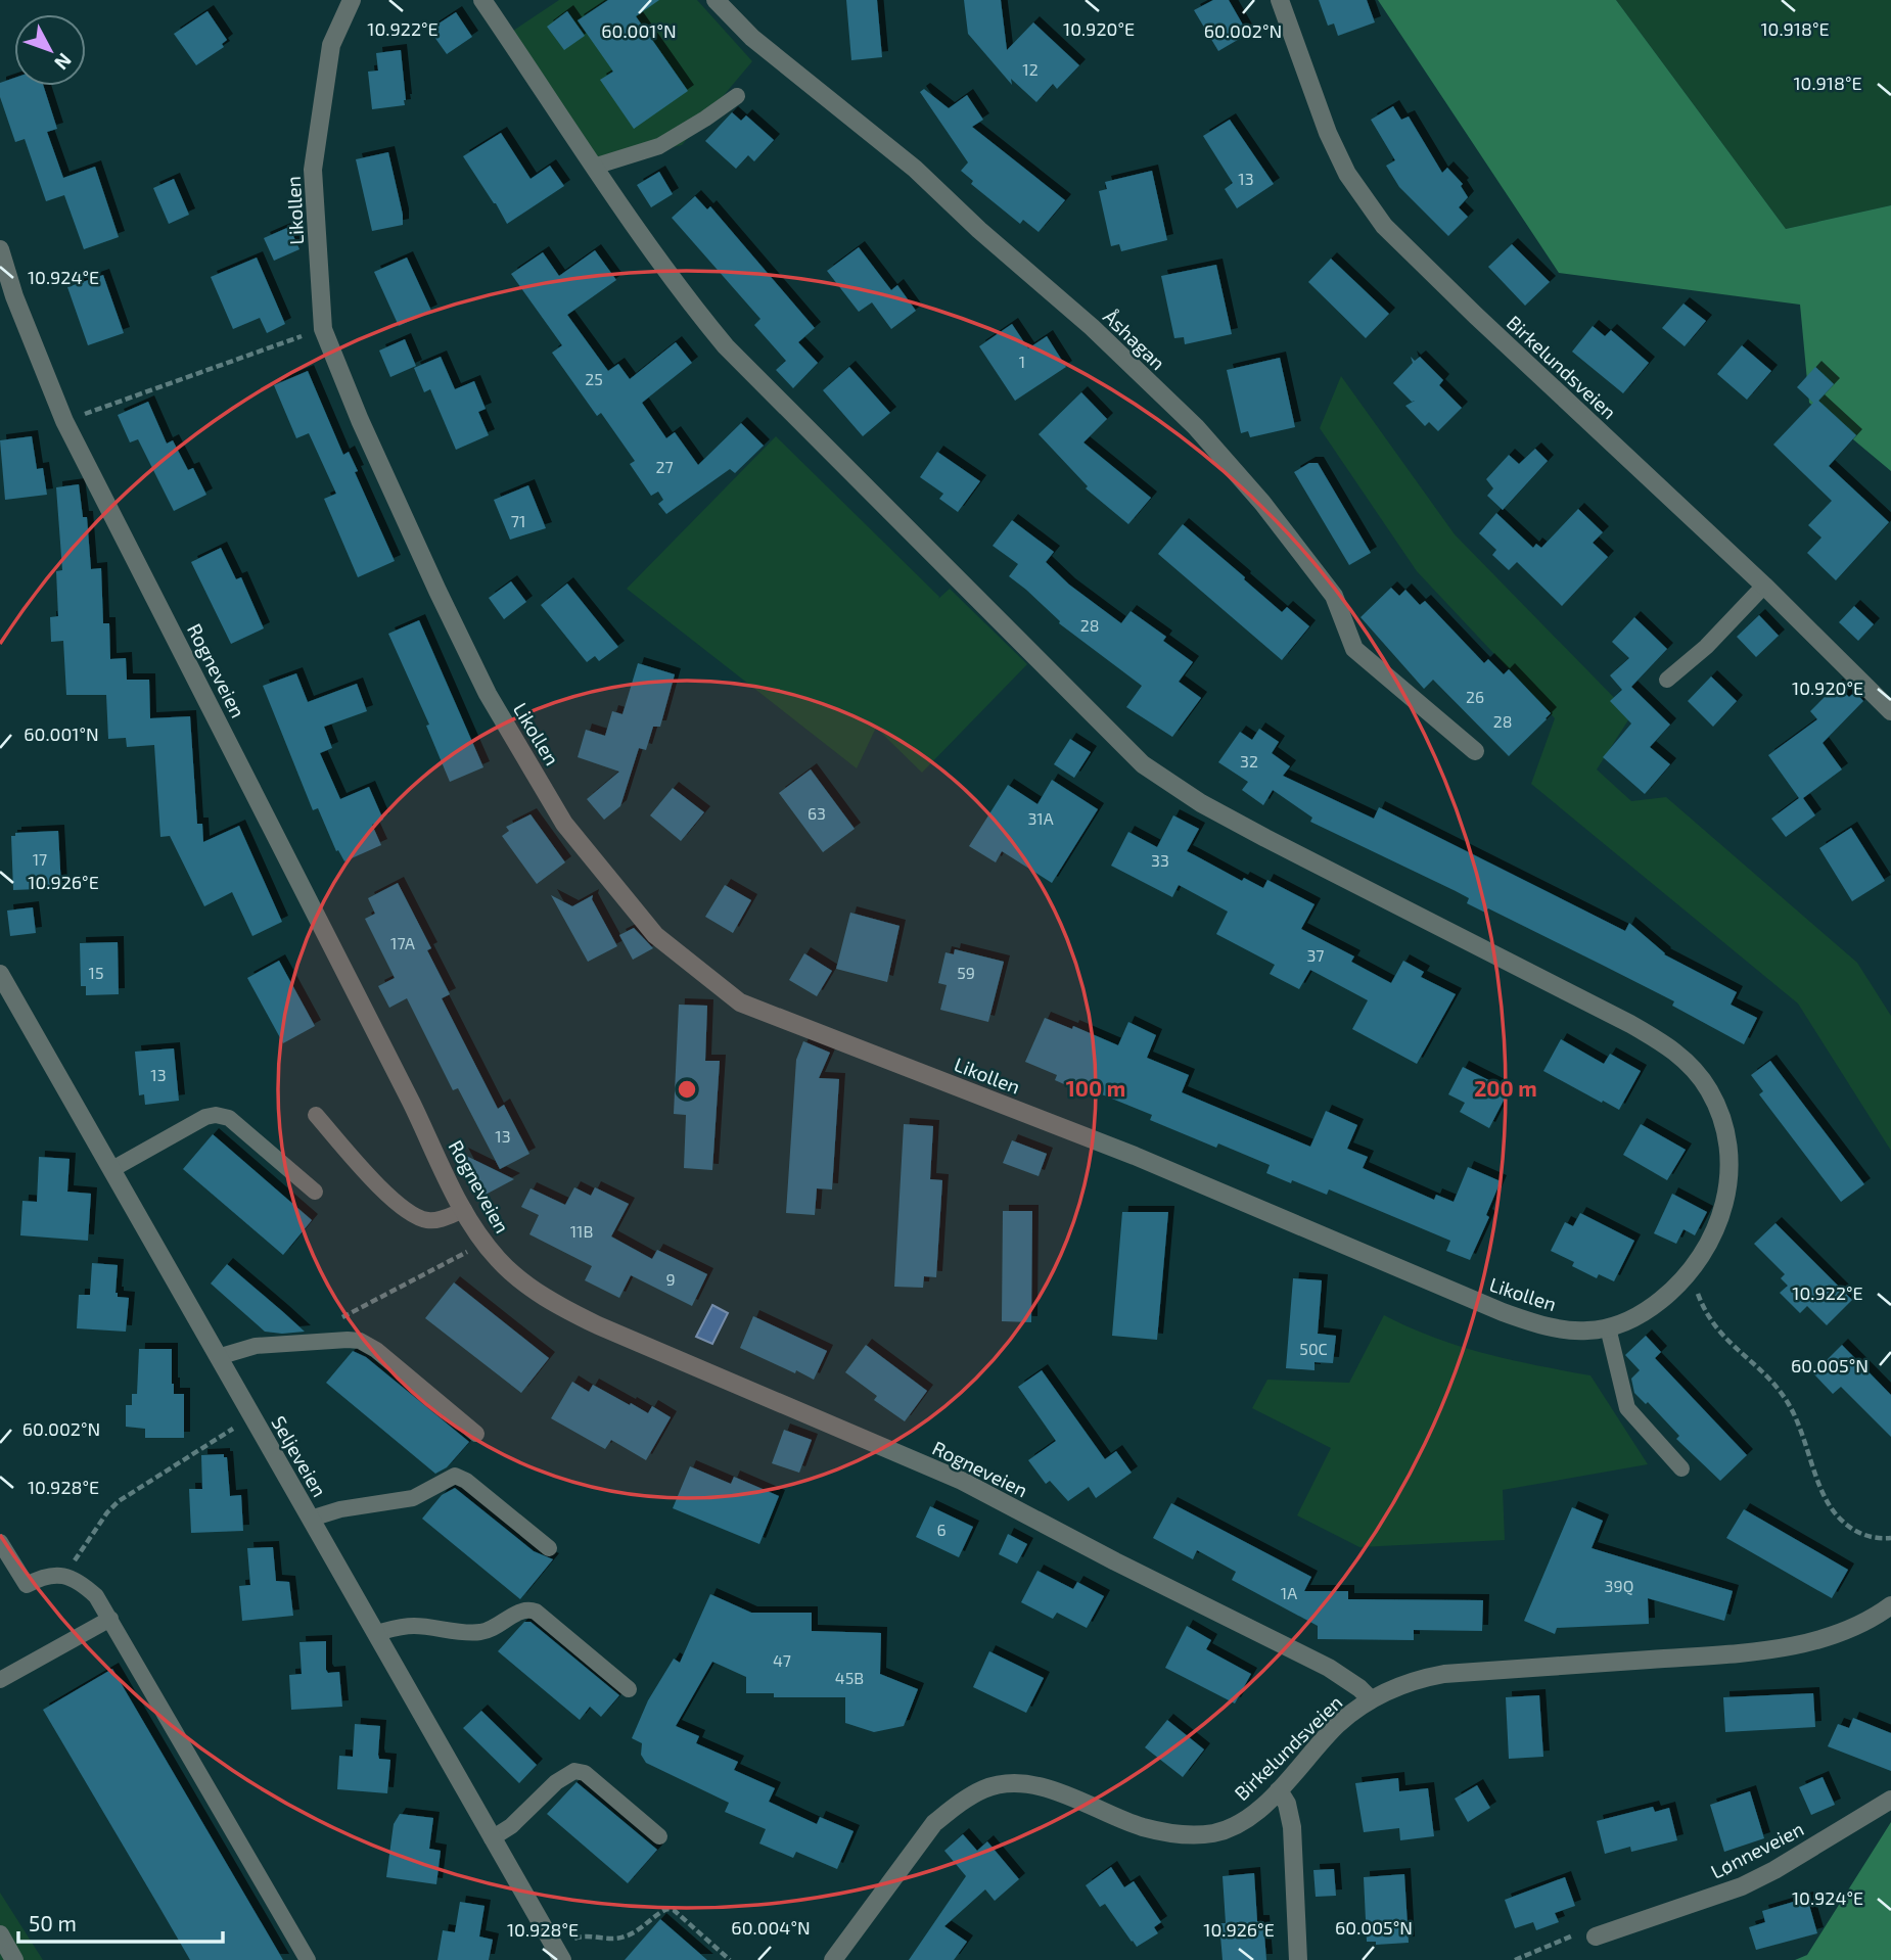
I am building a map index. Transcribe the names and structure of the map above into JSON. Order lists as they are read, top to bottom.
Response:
{
  "streets": {
    "street": [
      "Likollen",
      "Åshagan",
      "Birkelundsveien",
      "Rogneveien",
      "Seljeveien",
      "Lønneveien"
    ]
  },
  "crossings": [
    ["Birkelundsveien", "Rogneveien"]
  ],
  "house_numbers": [
    "12",
    "13",
    "1",
    "25",
    "27",
    "71",
    "28",
    "26",
    "28",
    "32",
    "63",
    "31A",
    "17",
    "33",
    "17A",
    "37",
    "15",
    "59",
    "13",
    "13",
    "11B",
    "9",
    "50C",
    "6",
    "39Q",
    "1A",
    "47",
    "45B"
  ],
  "scale_bar": "50 m",
  "north": "bottom right",
  "coordinates": [
    "10.918°E",
    "10.922°E",
    "10.920°E",
    "60.001°N",
    "60.002°N",
    "10.924°E",
    "10.926°E",
    "60.005°N",
    "10.928°E",
    "60.004°N"
  ],
  "rings": ["100 m", "200 m"]
}
